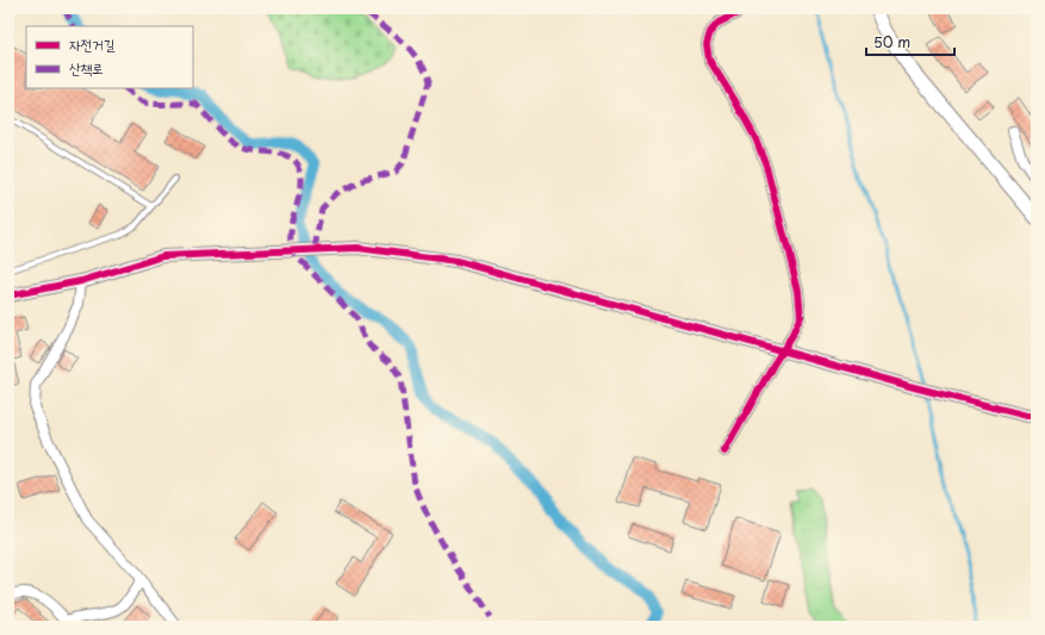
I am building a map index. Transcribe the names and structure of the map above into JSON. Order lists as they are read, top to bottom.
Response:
{
  "legend": ["자전거길", "산책로"],
  "scale_bar": "50 m"
}
